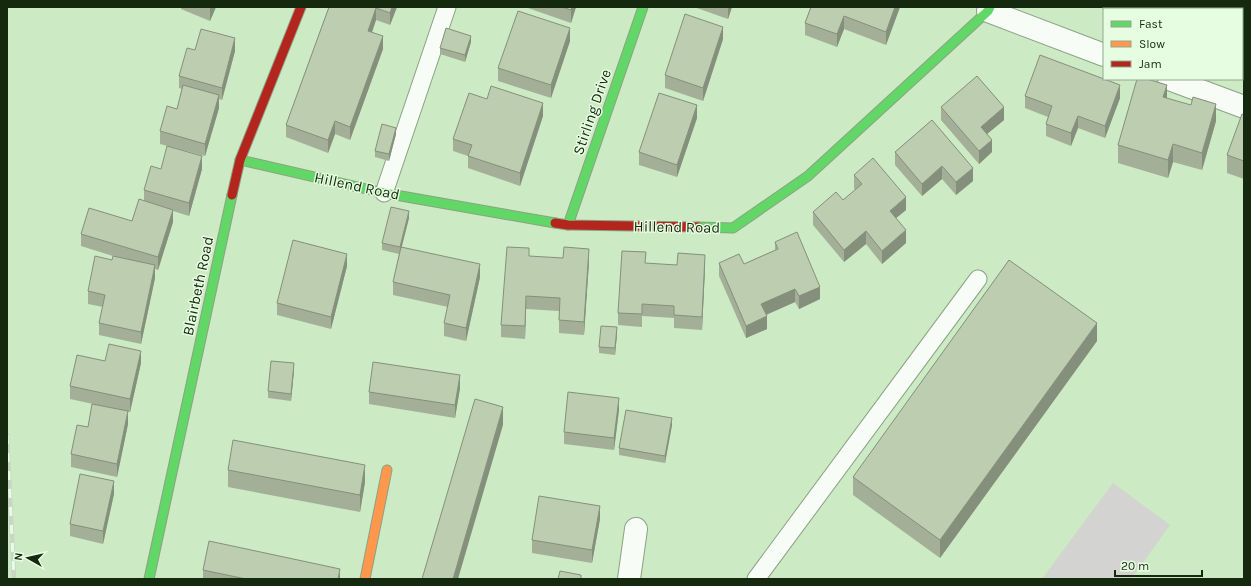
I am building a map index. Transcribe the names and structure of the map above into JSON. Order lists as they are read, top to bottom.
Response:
{
  "streets": {
    "street": ["Stirling Drive", "Hillend Road", "Blairbeth Road"]
  },
  "crossings": [
    ["Stirling Drive", "Hillend Road"],
    ["Hillend Road", "Blairbeth Road"]
  ],
  "legend": ["Fast", "Slow", "Jam"],
  "scale_bar": "20 m",
  "north": "left"
}
